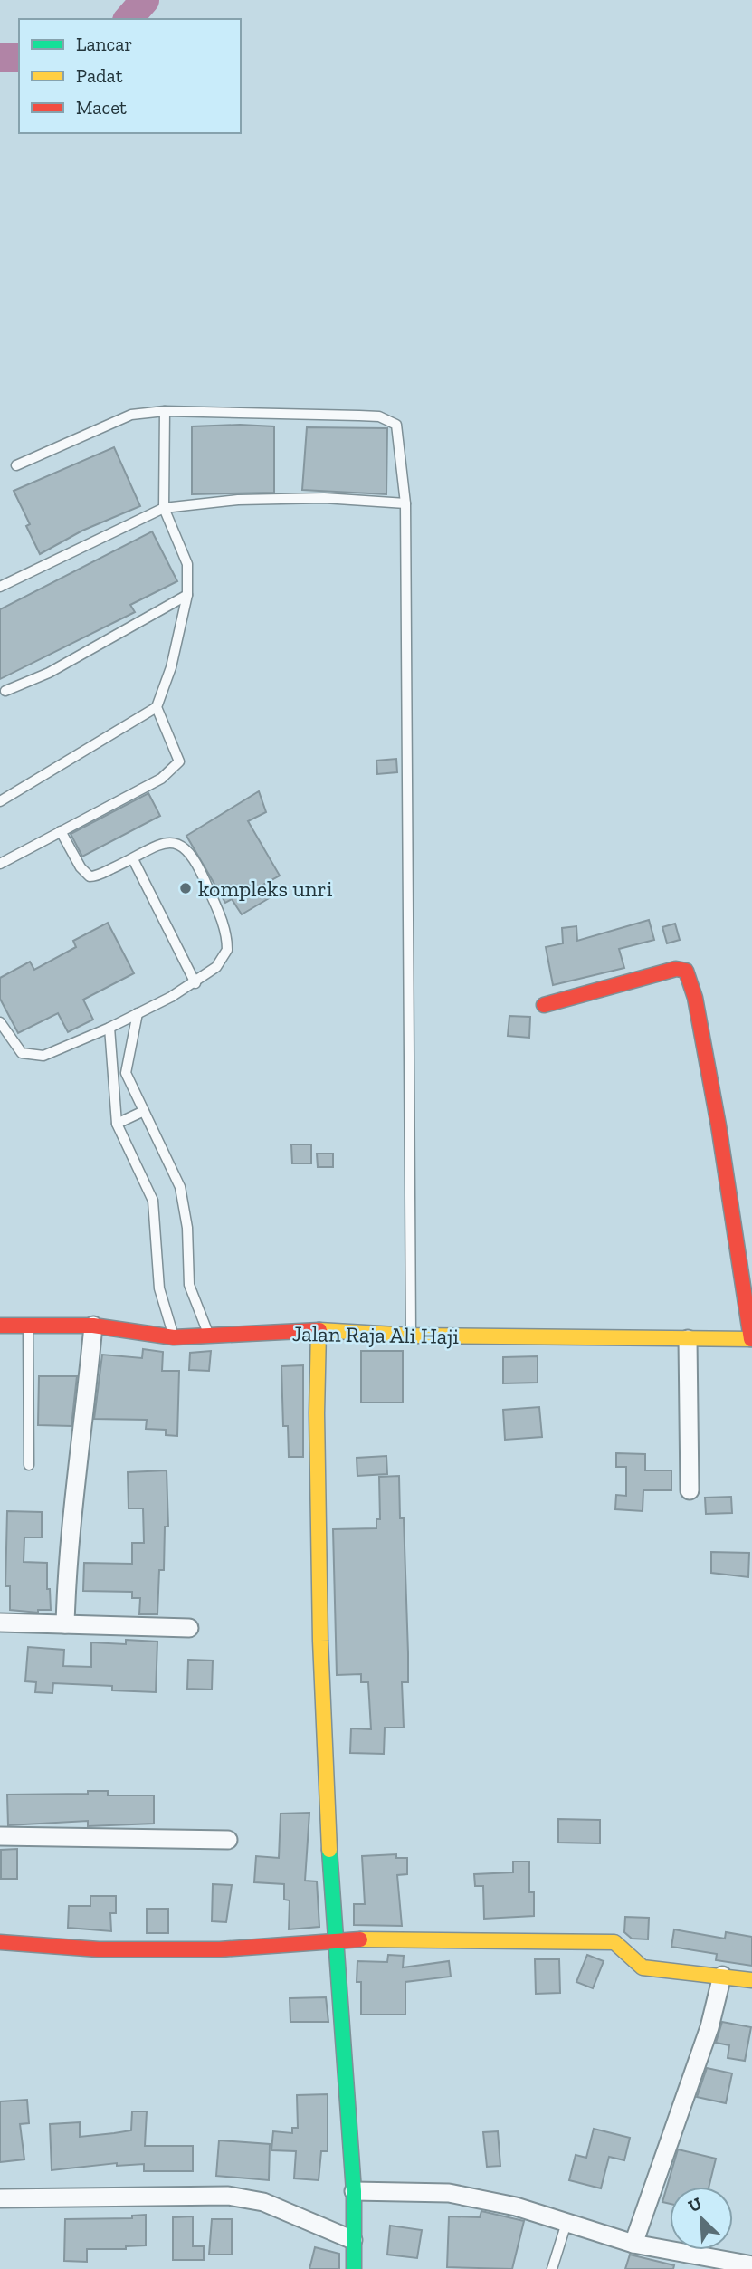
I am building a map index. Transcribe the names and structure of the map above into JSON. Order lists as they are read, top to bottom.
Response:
{
  "streets": {
    "street": ["Jalan Raja Ali Haji"]
  },
  "places": ["kompleks unri"],
  "legend": ["Lancar", "Padat", "Macet"],
  "north": "top left"
}
